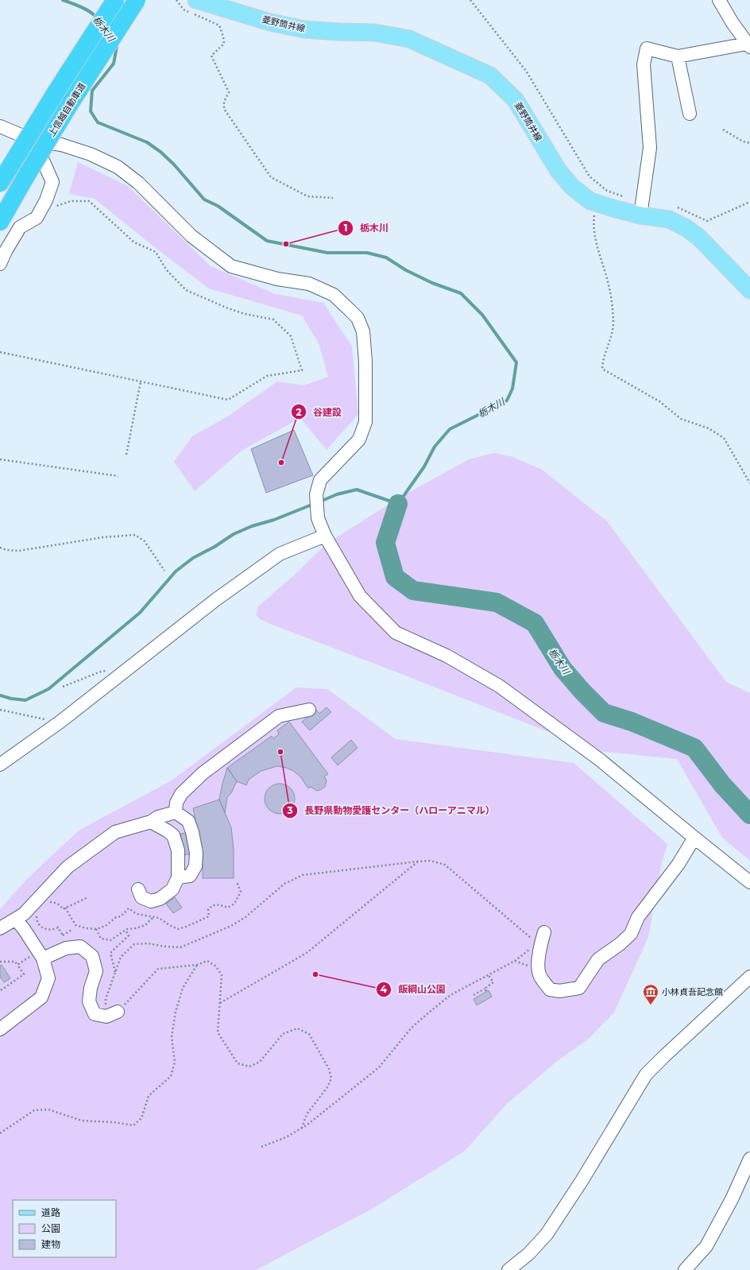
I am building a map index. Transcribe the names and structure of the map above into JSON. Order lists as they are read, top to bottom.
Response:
{
  "streets": {
    "highway": ["上信越自動車道"],
    "main road": ["菱野筒井線"]
  },
  "water": ["栃木川"],
  "places": {
    "other": [
      "栃木川",
      "谷建設",
      "長野県動物愛護センター（ハローアニマル）",
      "飯綱山公園"
    ],
    "museum": ["小林貞吾記念館"]
  },
  "legend": ["道路", "公園", "建物"]
}
